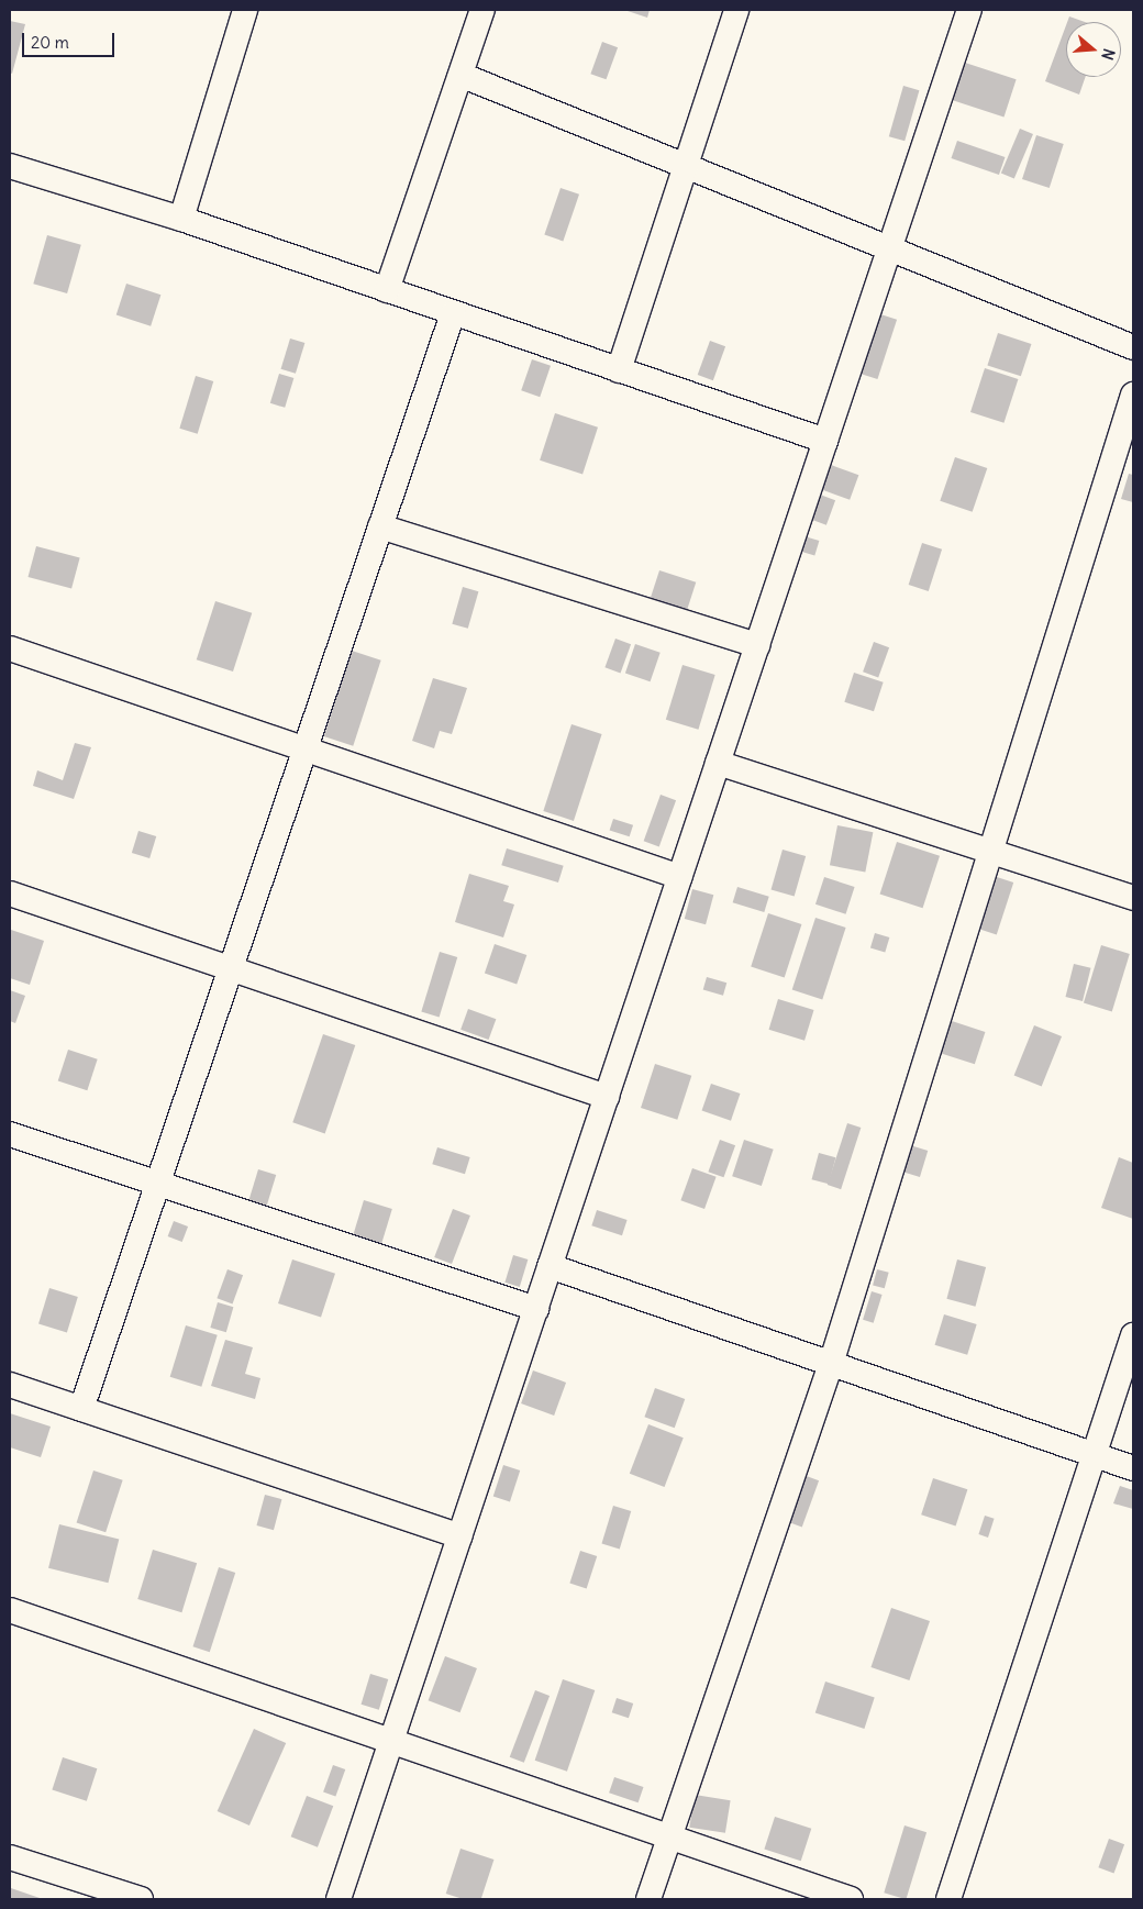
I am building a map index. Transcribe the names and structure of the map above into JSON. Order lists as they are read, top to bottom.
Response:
{
  "scale_bar": "20 m",
  "north": "right"
}
